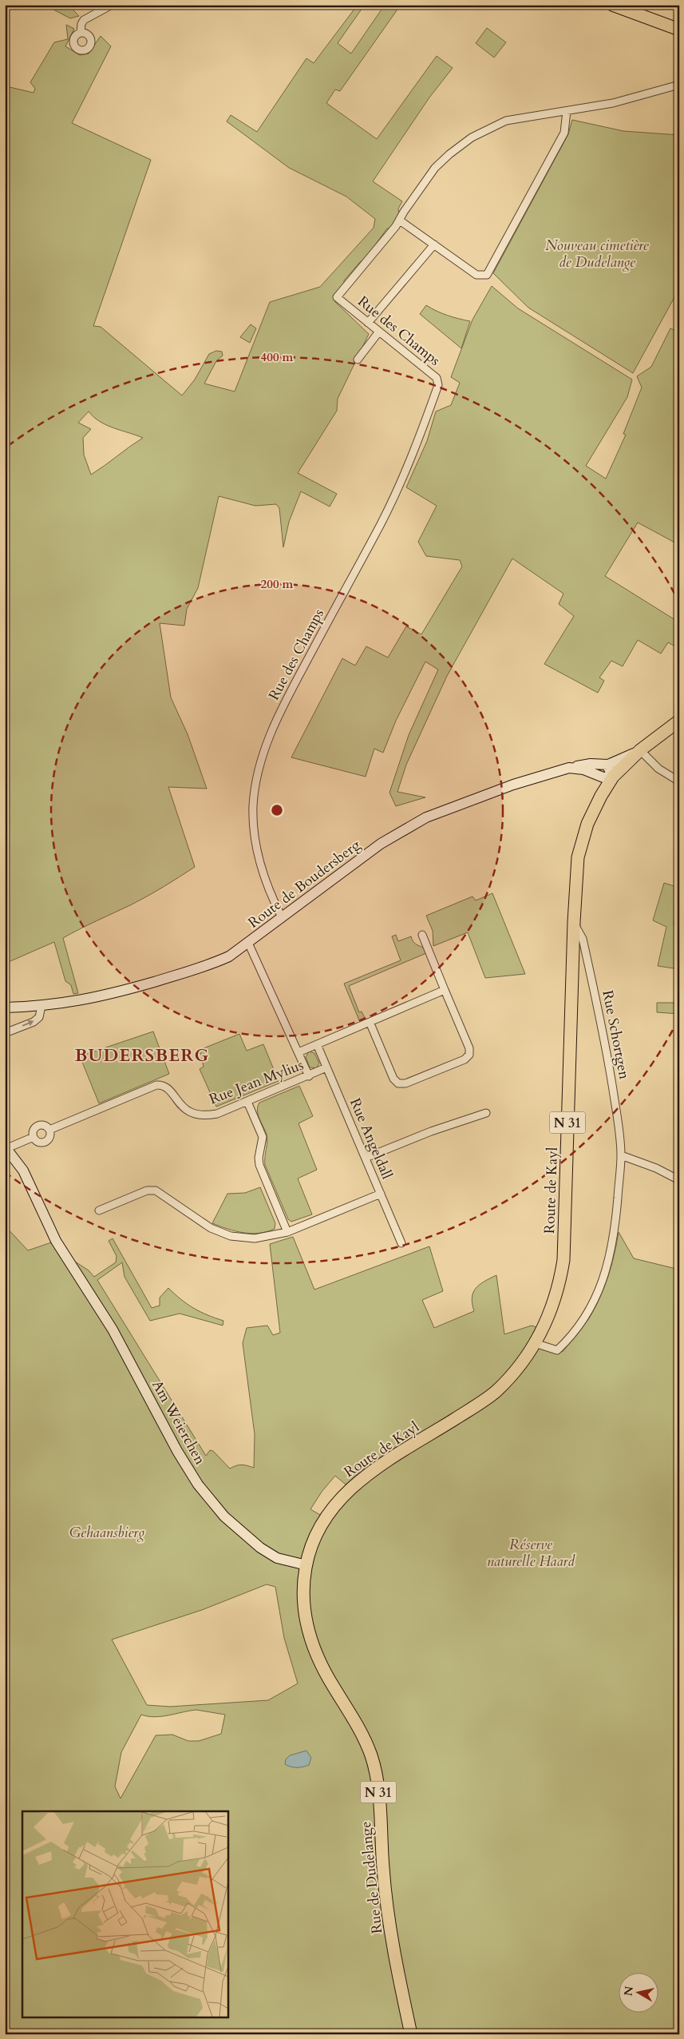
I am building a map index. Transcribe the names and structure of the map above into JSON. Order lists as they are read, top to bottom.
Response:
{
  "streets": {
    "main road": [
      "Route de Boudersberg",
      "N 31",
      "Route de Kayl",
      "Am Weierchen",
      "Rue de Dudelange"
    ],
    "street": [
      "Rue des Champs",
      "Rue Schortgen",
      "Rue Jean Mylius",
      "Rue Angeldall"
    ]
  },
  "crossings": [
    ["Rue des Champs", "Route de Boudersberg"],
    ["Rue Schortgen", "Route de Kayl"],
    ["Rue Jean Mylius", "Rue Angeldall"],
    ["Rue Jean Mylius", "Am Weierchen"],
    ["Route de Kayl", "Am Weierchen"],
    ["Route de Kayl", "Rue de Dudelange"],
    ["Am Weierchen", "Rue de Dudelange"]
  ],
  "districts": ["BUDERSBERG"],
  "parks": ["Nouveau cimetière de Dudelange", "Gehaansbierg", "Réserve naturelle Haard"],
  "north": "left",
  "rings": ["400 m", "200 m"]
}
